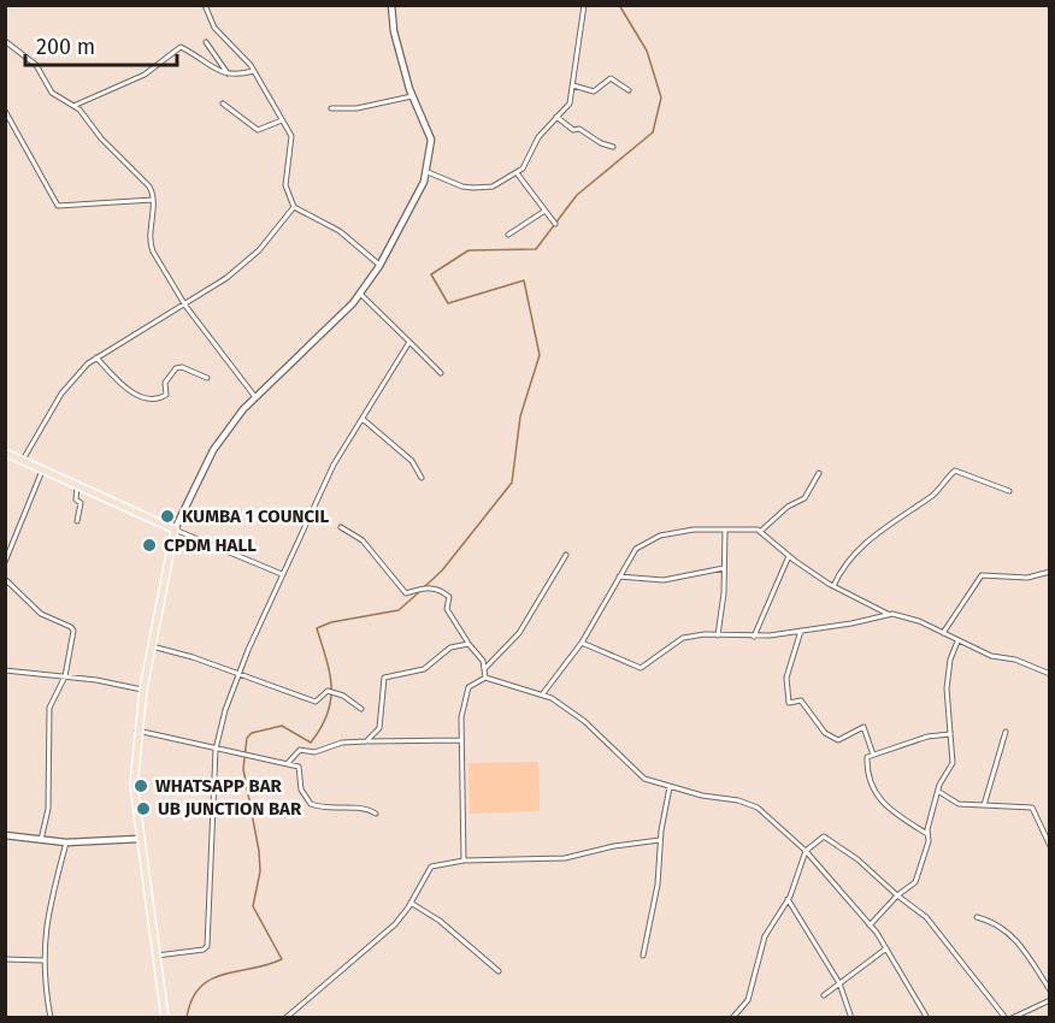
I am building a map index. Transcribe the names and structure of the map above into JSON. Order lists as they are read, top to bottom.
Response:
{
  "places": [
    "KUMBA 1 COUNCIL",
    "CPDM HALL",
    "WHATSAPP BAR",
    "UB JUNCTION BAR"
  ],
  "scale_bar": "200 m"
}
